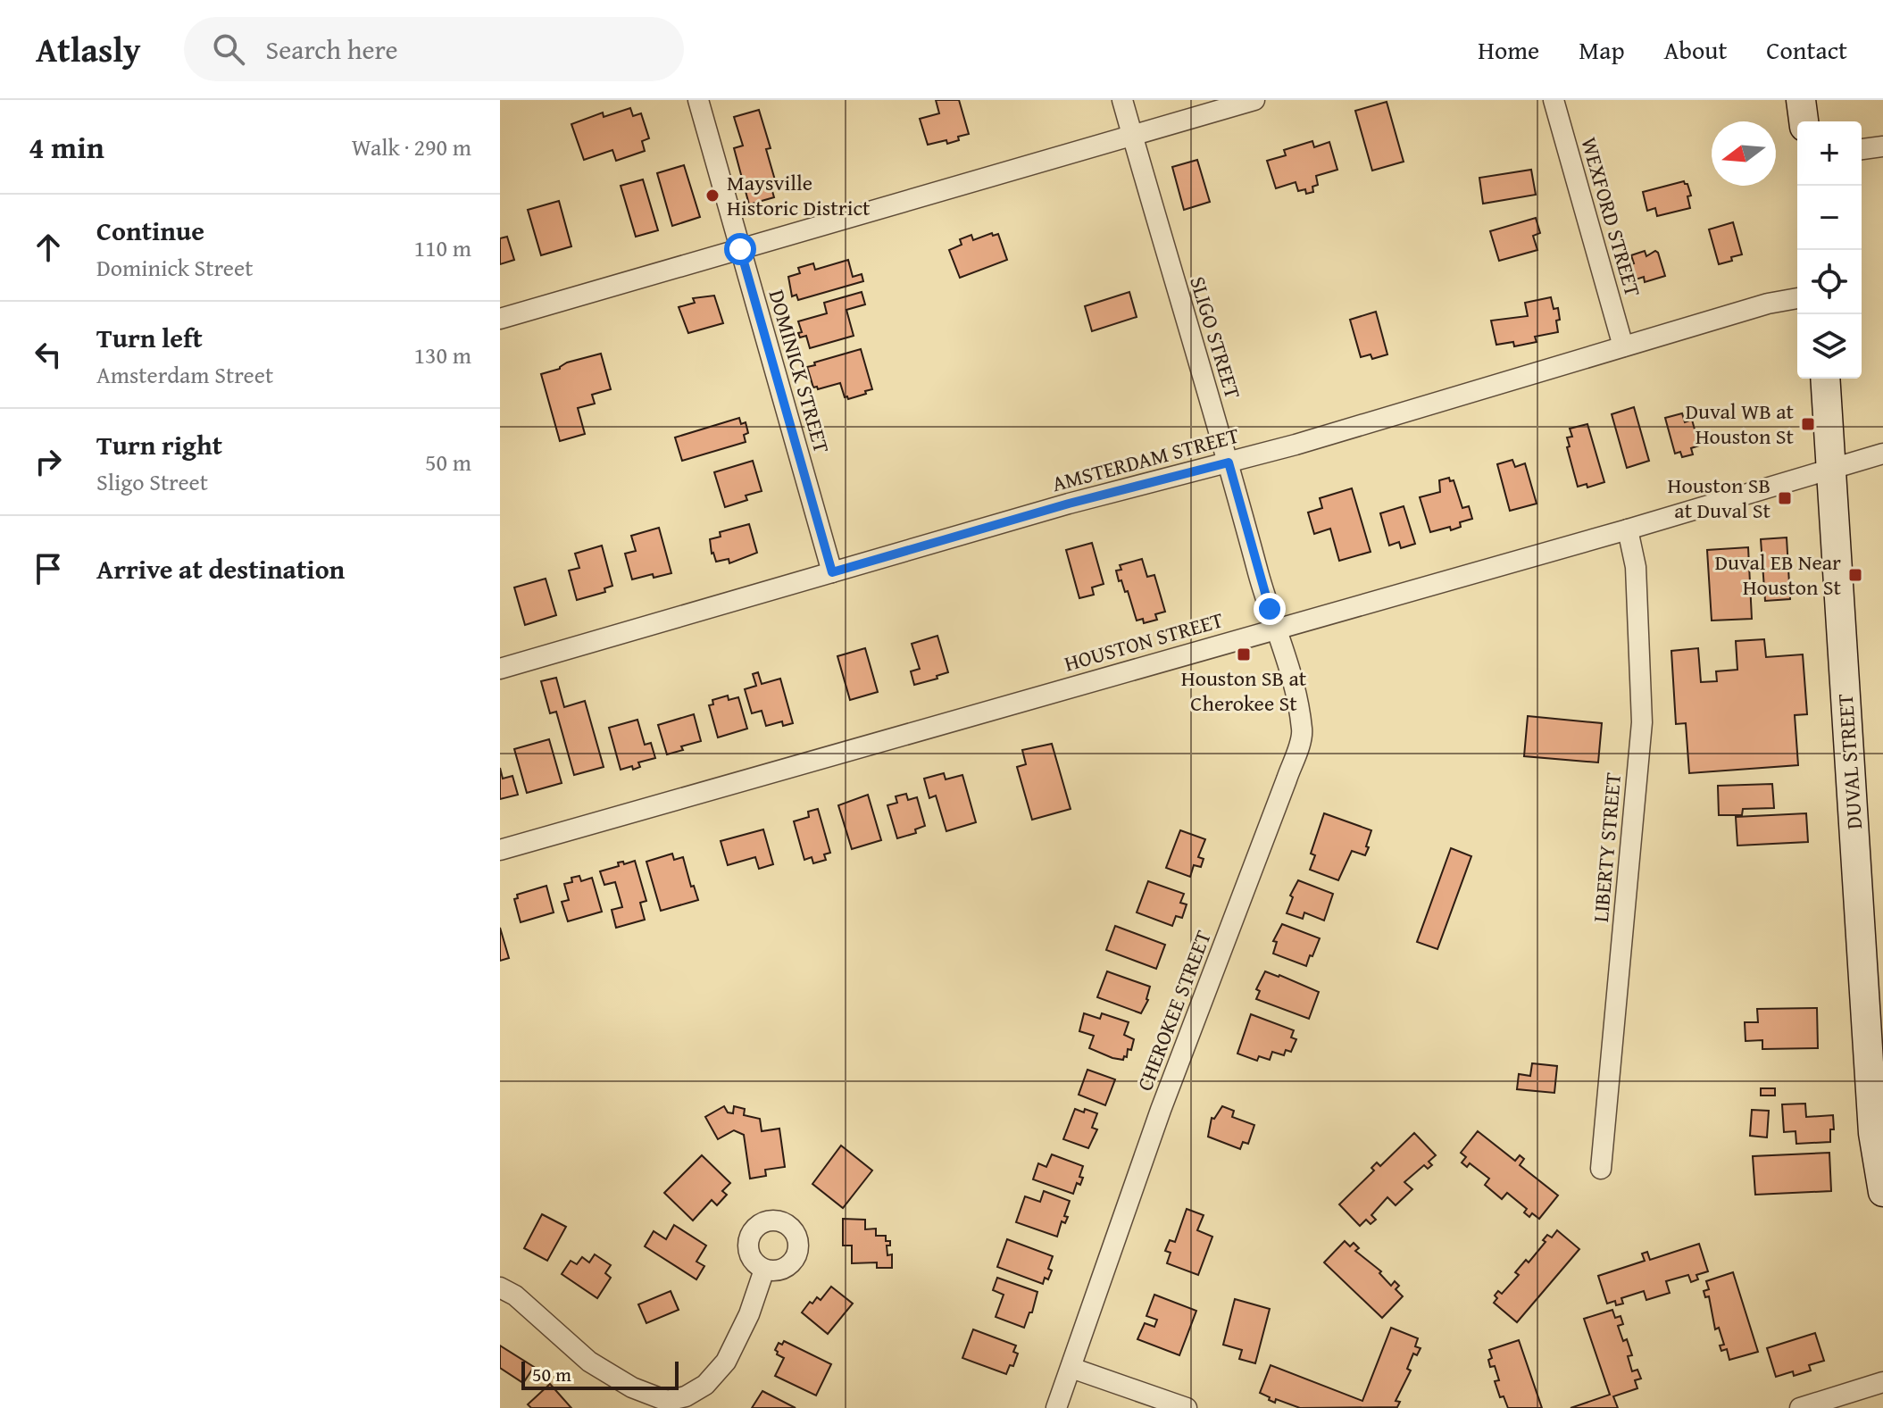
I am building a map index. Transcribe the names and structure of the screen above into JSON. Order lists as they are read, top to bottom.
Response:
{
  "streets": {
    "street": [
      "WEXFORD STREET",
      "SLIGO STREET",
      "DOMINICK STREET",
      "AMSTERDAM STREET",
      "HOUSTON STREET",
      "DUVAL STREET",
      "LIBERTY STREET",
      "CHEROKEE STREET"
    ]
  },
  "crossings": [
    ["WEXFORD STREET", "AMSTERDAM STREET"],
    ["SLIGO STREET", "AMSTERDAM STREET"],
    ["SLIGO STREET", "HOUSTON STREET"],
    ["SLIGO STREET", "CHEROKEE STREET"],
    ["DOMINICK STREET", "AMSTERDAM STREET"],
    ["HOUSTON STREET", "DUVAL STREET"],
    ["HOUSTON STREET", "LIBERTY STREET"],
    ["HOUSTON STREET", "CHEROKEE STREET"]
  ],
  "places": {
    "other": ["Maysville Historic District"],
    "transit": [
      "Duval WB at Houston St",
      "Houston SB at Duval St",
      "Duval EB Near Houston St",
      "Houston SB at Cherokee St"
    ]
  },
  "scale_bar": "50 m",
  "north": "left",
  "page": {
    "header": "Atlasly",
    "search": "Search here",
    "nav": [
      "Home",
      "Map",
      "About",
      "Contact"
    ],
    "heading": ["4 min", "Walk · 290 m"],
    "map_buttons": ["+", "−"],
    "list": [
      ["Continue", "Dominick Street", "110 m"],
      ["Turn left", "Amsterdam Street", "130 m"],
      ["Turn right", "Sligo Street", "50 m"],
      "Arrive at destination"
    ],
    "scale": "50 m"
  }
}
